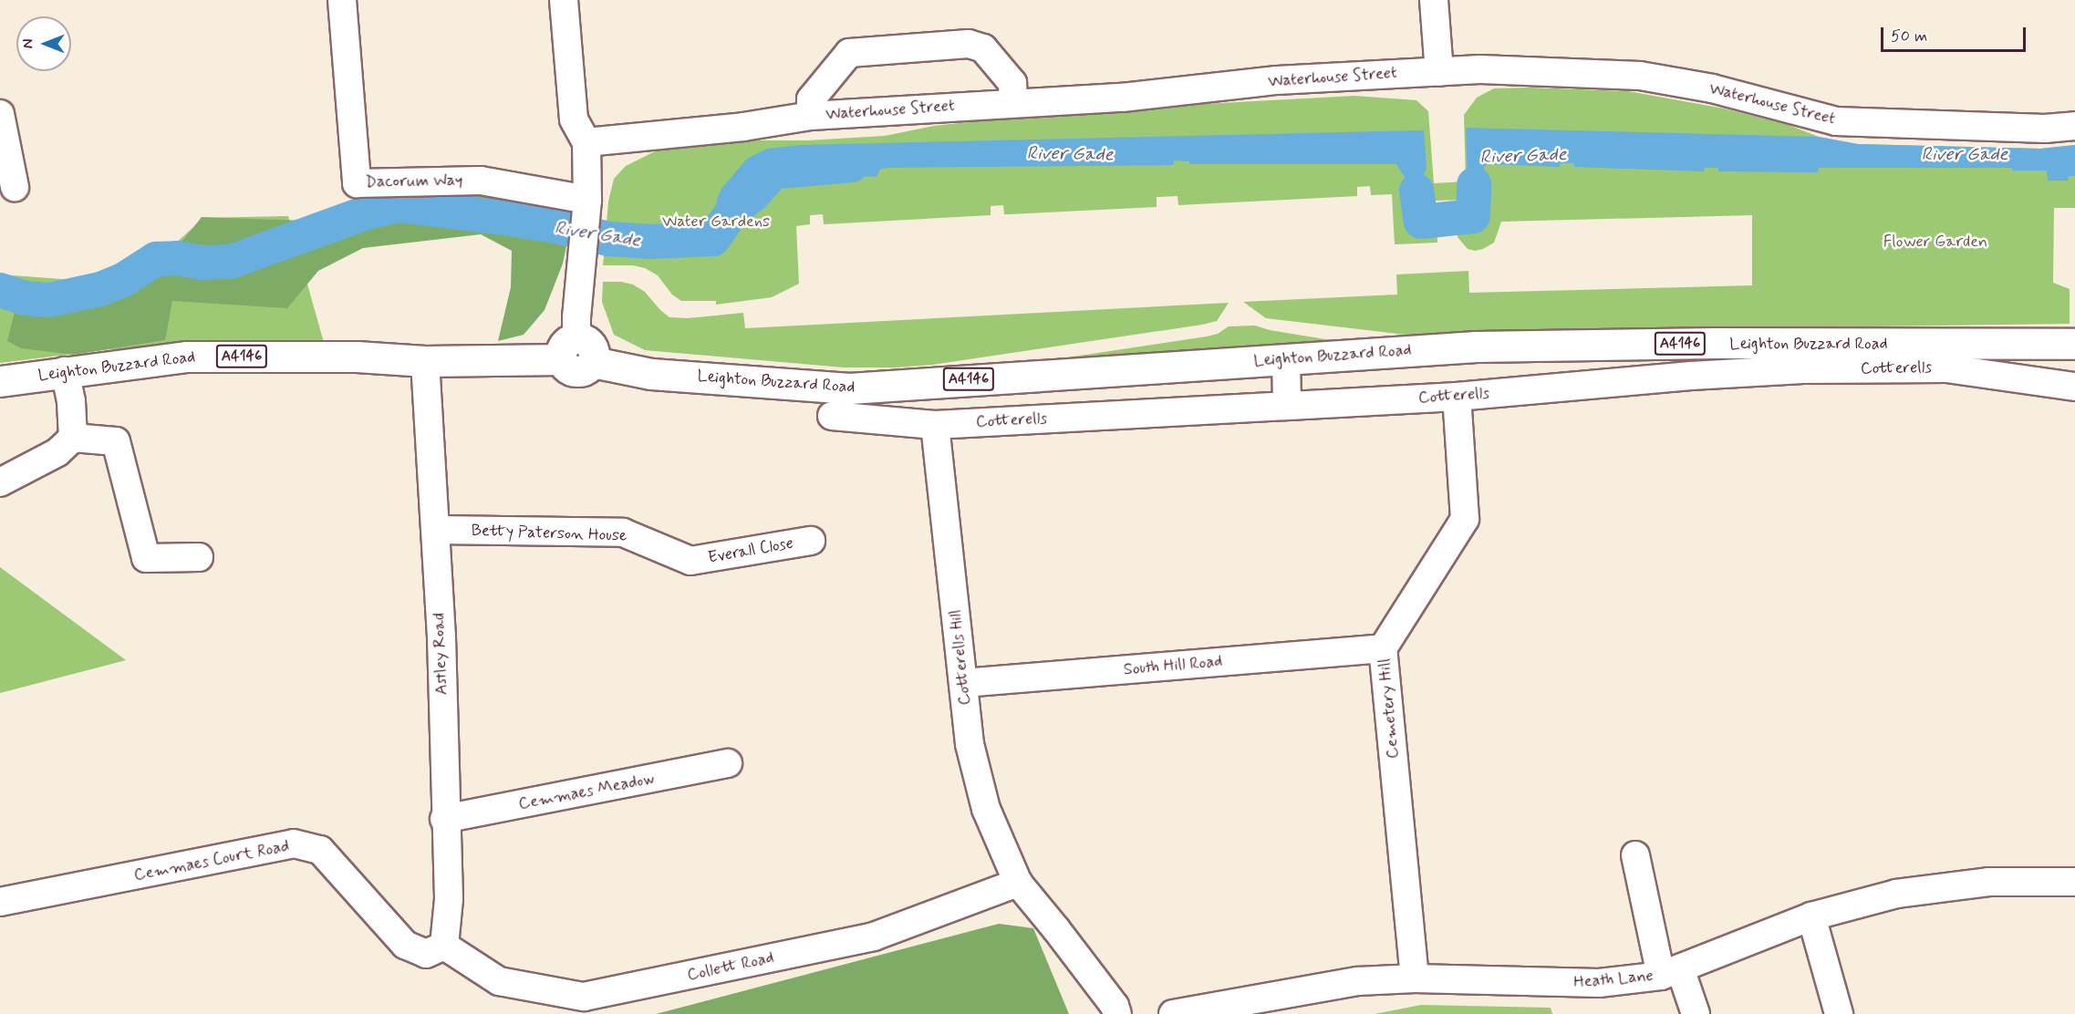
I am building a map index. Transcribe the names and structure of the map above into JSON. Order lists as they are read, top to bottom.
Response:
{
  "streets": {
    "main road": ["A4146", "Leighton Buzzard Road"],
    "street": [
      "Waterhouse Street",
      "Dacorum Way",
      "Cotterells",
      "Betty Paterson House",
      "Everall Close",
      "Astley Road",
      "Cotterells Hill",
      "South Hill Road",
      "Cemetery Hill",
      "Cemmaes Meadow",
      "Cemmaes Court Road",
      "Collett Road",
      "Heath Lane"
    ]
  },
  "crossings": [
    ["Leighton Buzzard Road", "Astley Road"],
    ["Cotterells", "Cotterells Hill"],
    ["Cotterells", "Cemetery Hill"],
    ["Betty Paterson House", "Everall Close"],
    ["Betty Paterson House", "Astley Road"],
    ["Astley Road", "Cemmaes Meadow"],
    ["Astley Road", "Cemmaes Court Road"],
    ["Astley Road", "Collett Road"],
    ["Cotterells Hill", "South Hill Road"],
    ["Cotterells Hill", "Collett Road"],
    ["South Hill Road", "Cemetery Hill"],
    ["Cemetery Hill", "Heath Lane"],
    ["Cemmaes Court Road", "Collett Road"]
  ],
  "water": ["River Gade"],
  "parks": ["Water Gardens", "Flower Garden"],
  "scale_bar": "50 m",
  "north": "left"
}
